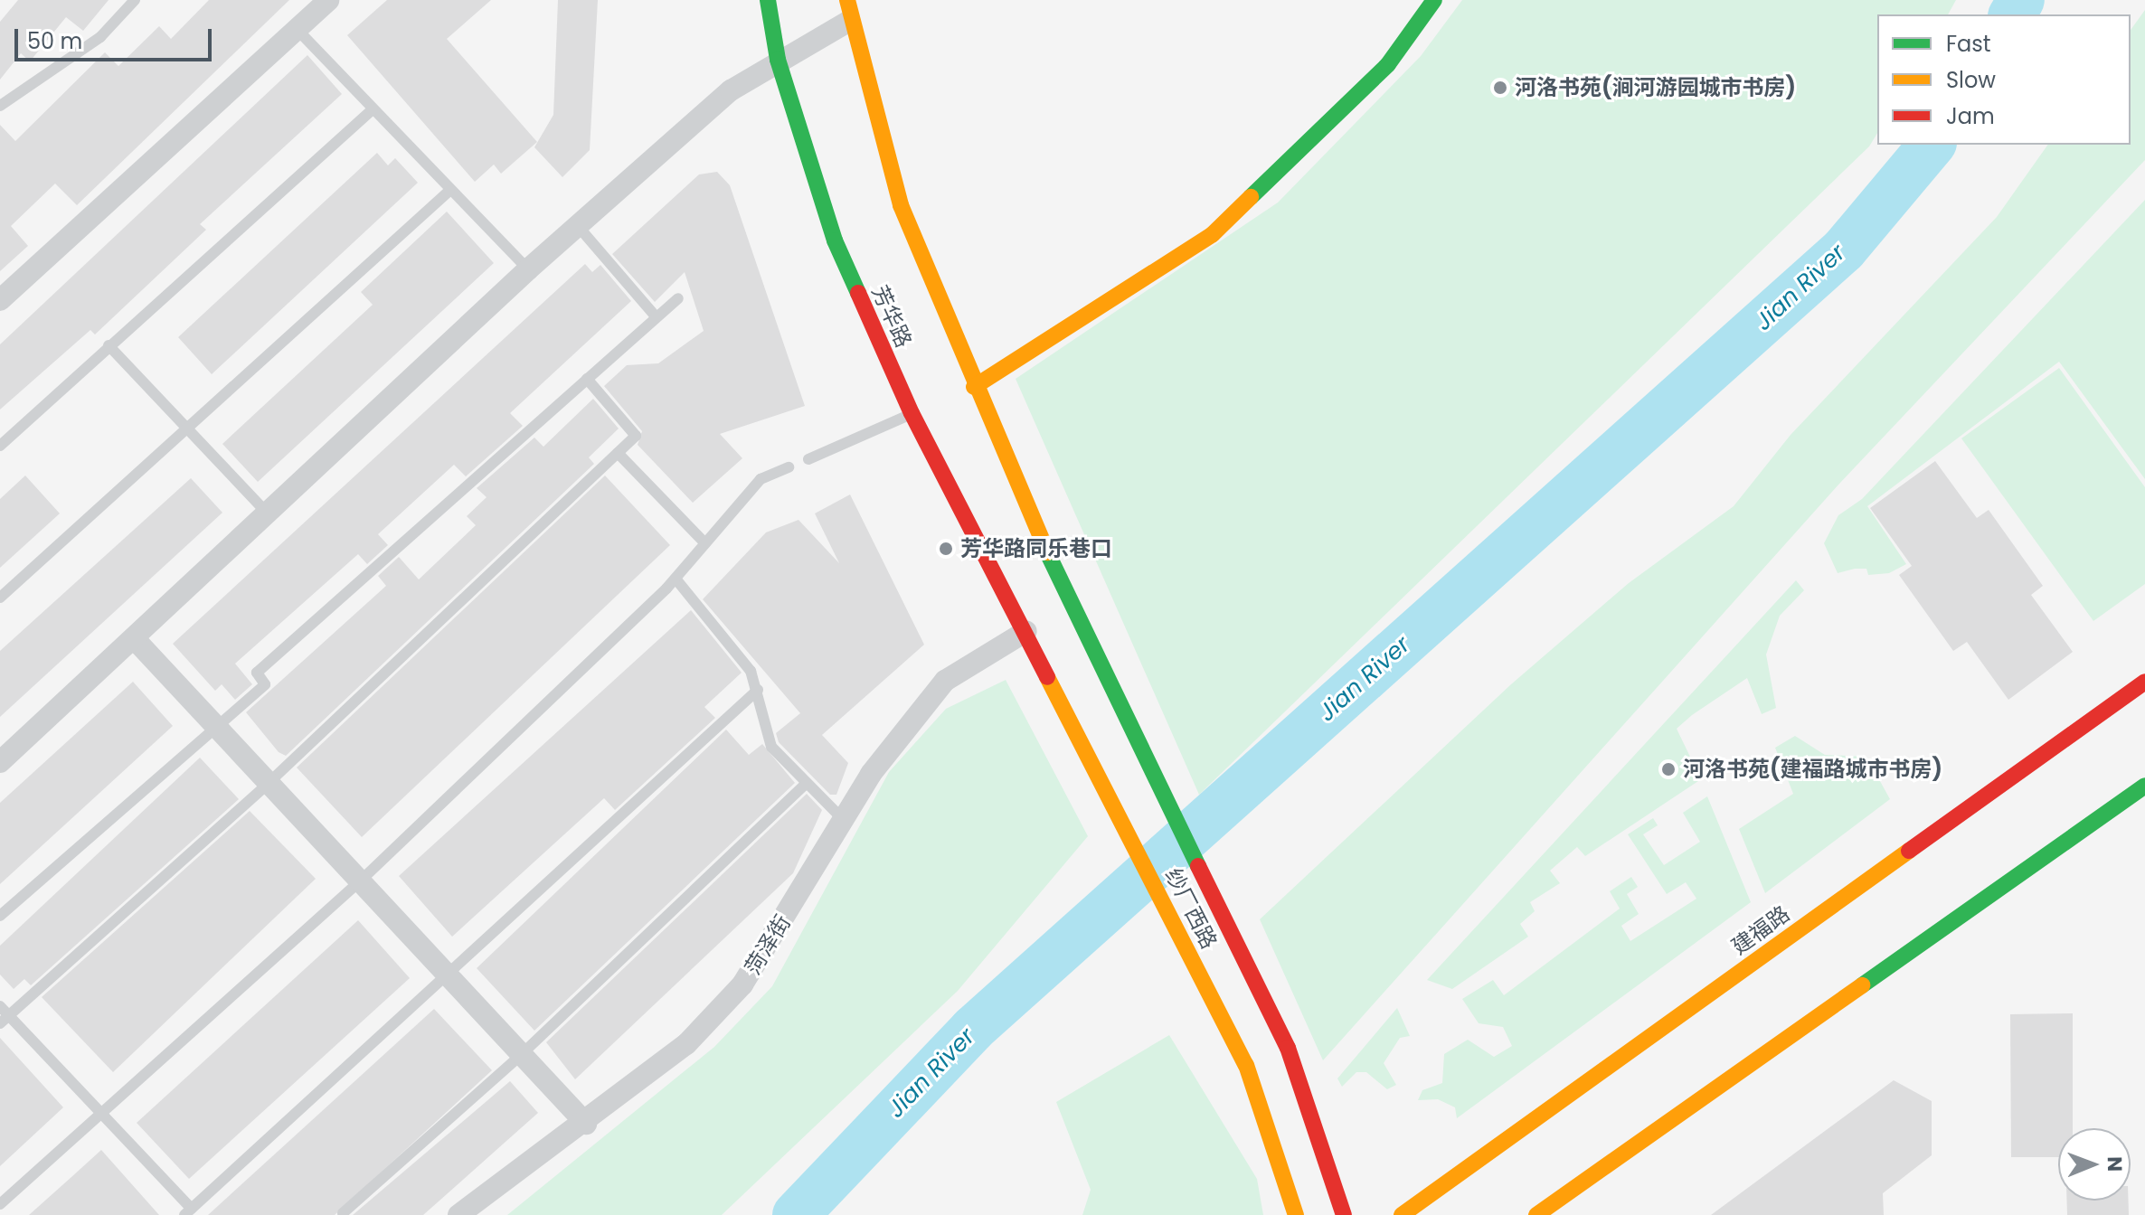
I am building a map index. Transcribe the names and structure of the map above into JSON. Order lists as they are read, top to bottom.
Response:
{
  "streets": {
    "main road": ["芳华路", "纱厂西路", "建福路"],
    "street": ["菏泽街"]
  },
  "crossings": [
    ["芳华路", "纱厂西路"],
    ["芳华路", "菏泽街"],
    ["纱厂西路", "菏泽街"]
  ],
  "water": ["Jian River"],
  "places": ["河洛书苑(涧河游园城市书房)", "芳华路同乐巷口", "河洛书苑(建福路城市书房)"],
  "legend": ["Fast", "Slow", "Jam"],
  "scale_bar": "50 m",
  "north": "right"
}
